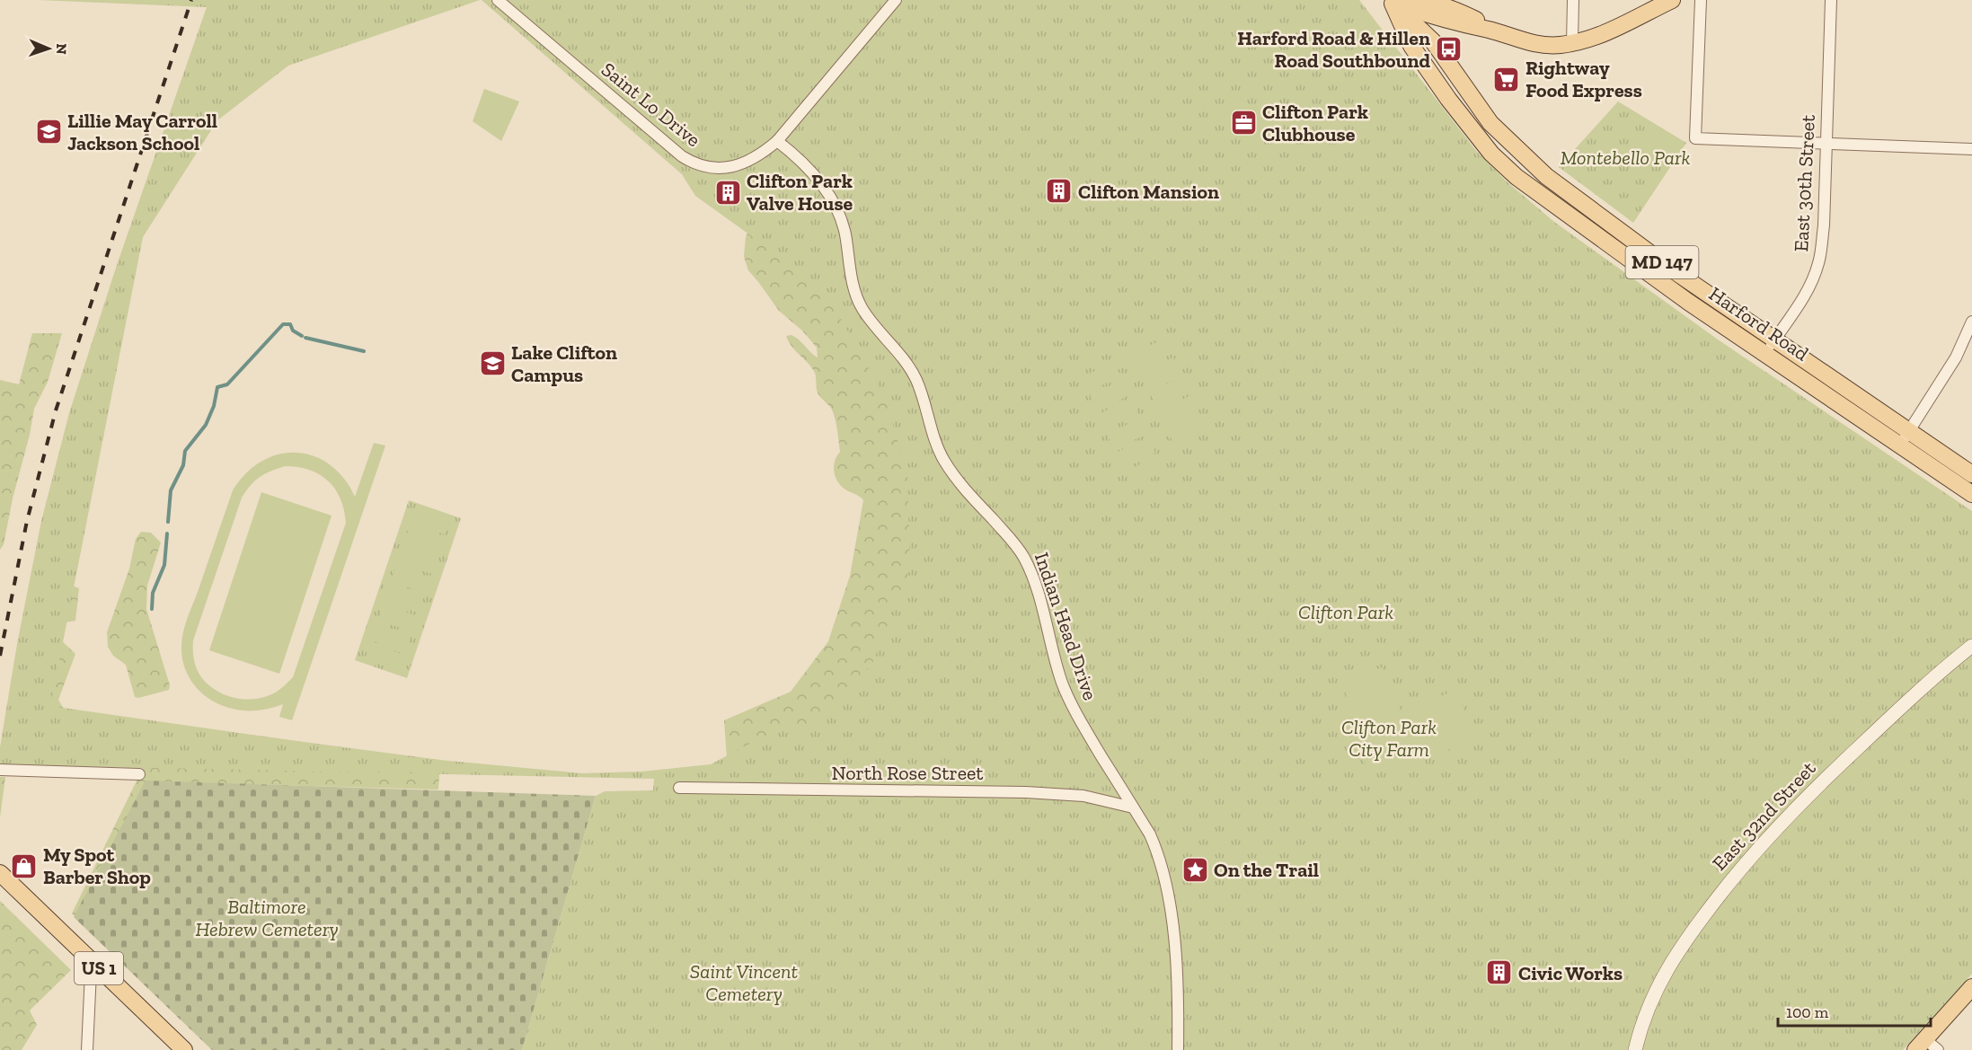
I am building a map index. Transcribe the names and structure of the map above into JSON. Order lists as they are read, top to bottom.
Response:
{
  "streets": {
    "main road": ["MD 147", "Harford Road", "US 1"],
    "street": [
      "Saint Lo Drive",
      "East 30th Street",
      "Indian Head Drive",
      "North Rose Street",
      "East 32nd Street"
    ]
  },
  "crossings": [
    ["Saint Lo Drive", "Indian Head Drive"],
    ["East 30th Street", "Harford Road"],
    ["Indian Head Drive", "North Rose Street"]
  ],
  "parks": [
    "Montebello Park",
    "Clifton Park",
    "Clifton Park City Farm",
    "Baltimore Hebrew Cemetery",
    "Saint Vincent Cemetery"
  ],
  "places": {
    "bus stop": ["Harford Road & Hillen Road Southbound"],
    "supermarket": ["Rightway Food Express"],
    "office": ["Clifton Park Clubhouse"],
    "school or university": ["Lillie May Carroll Jackson School", "Lake Clifton Campus"],
    "building": ["Clifton Mansion", "Clifton Park Valve House", "Civic Works"],
    "shop": ["My Spot Barber Shop"],
    "place": ["On the Trail"]
  },
  "scale_bar": "100 m",
  "north": "right"
}
